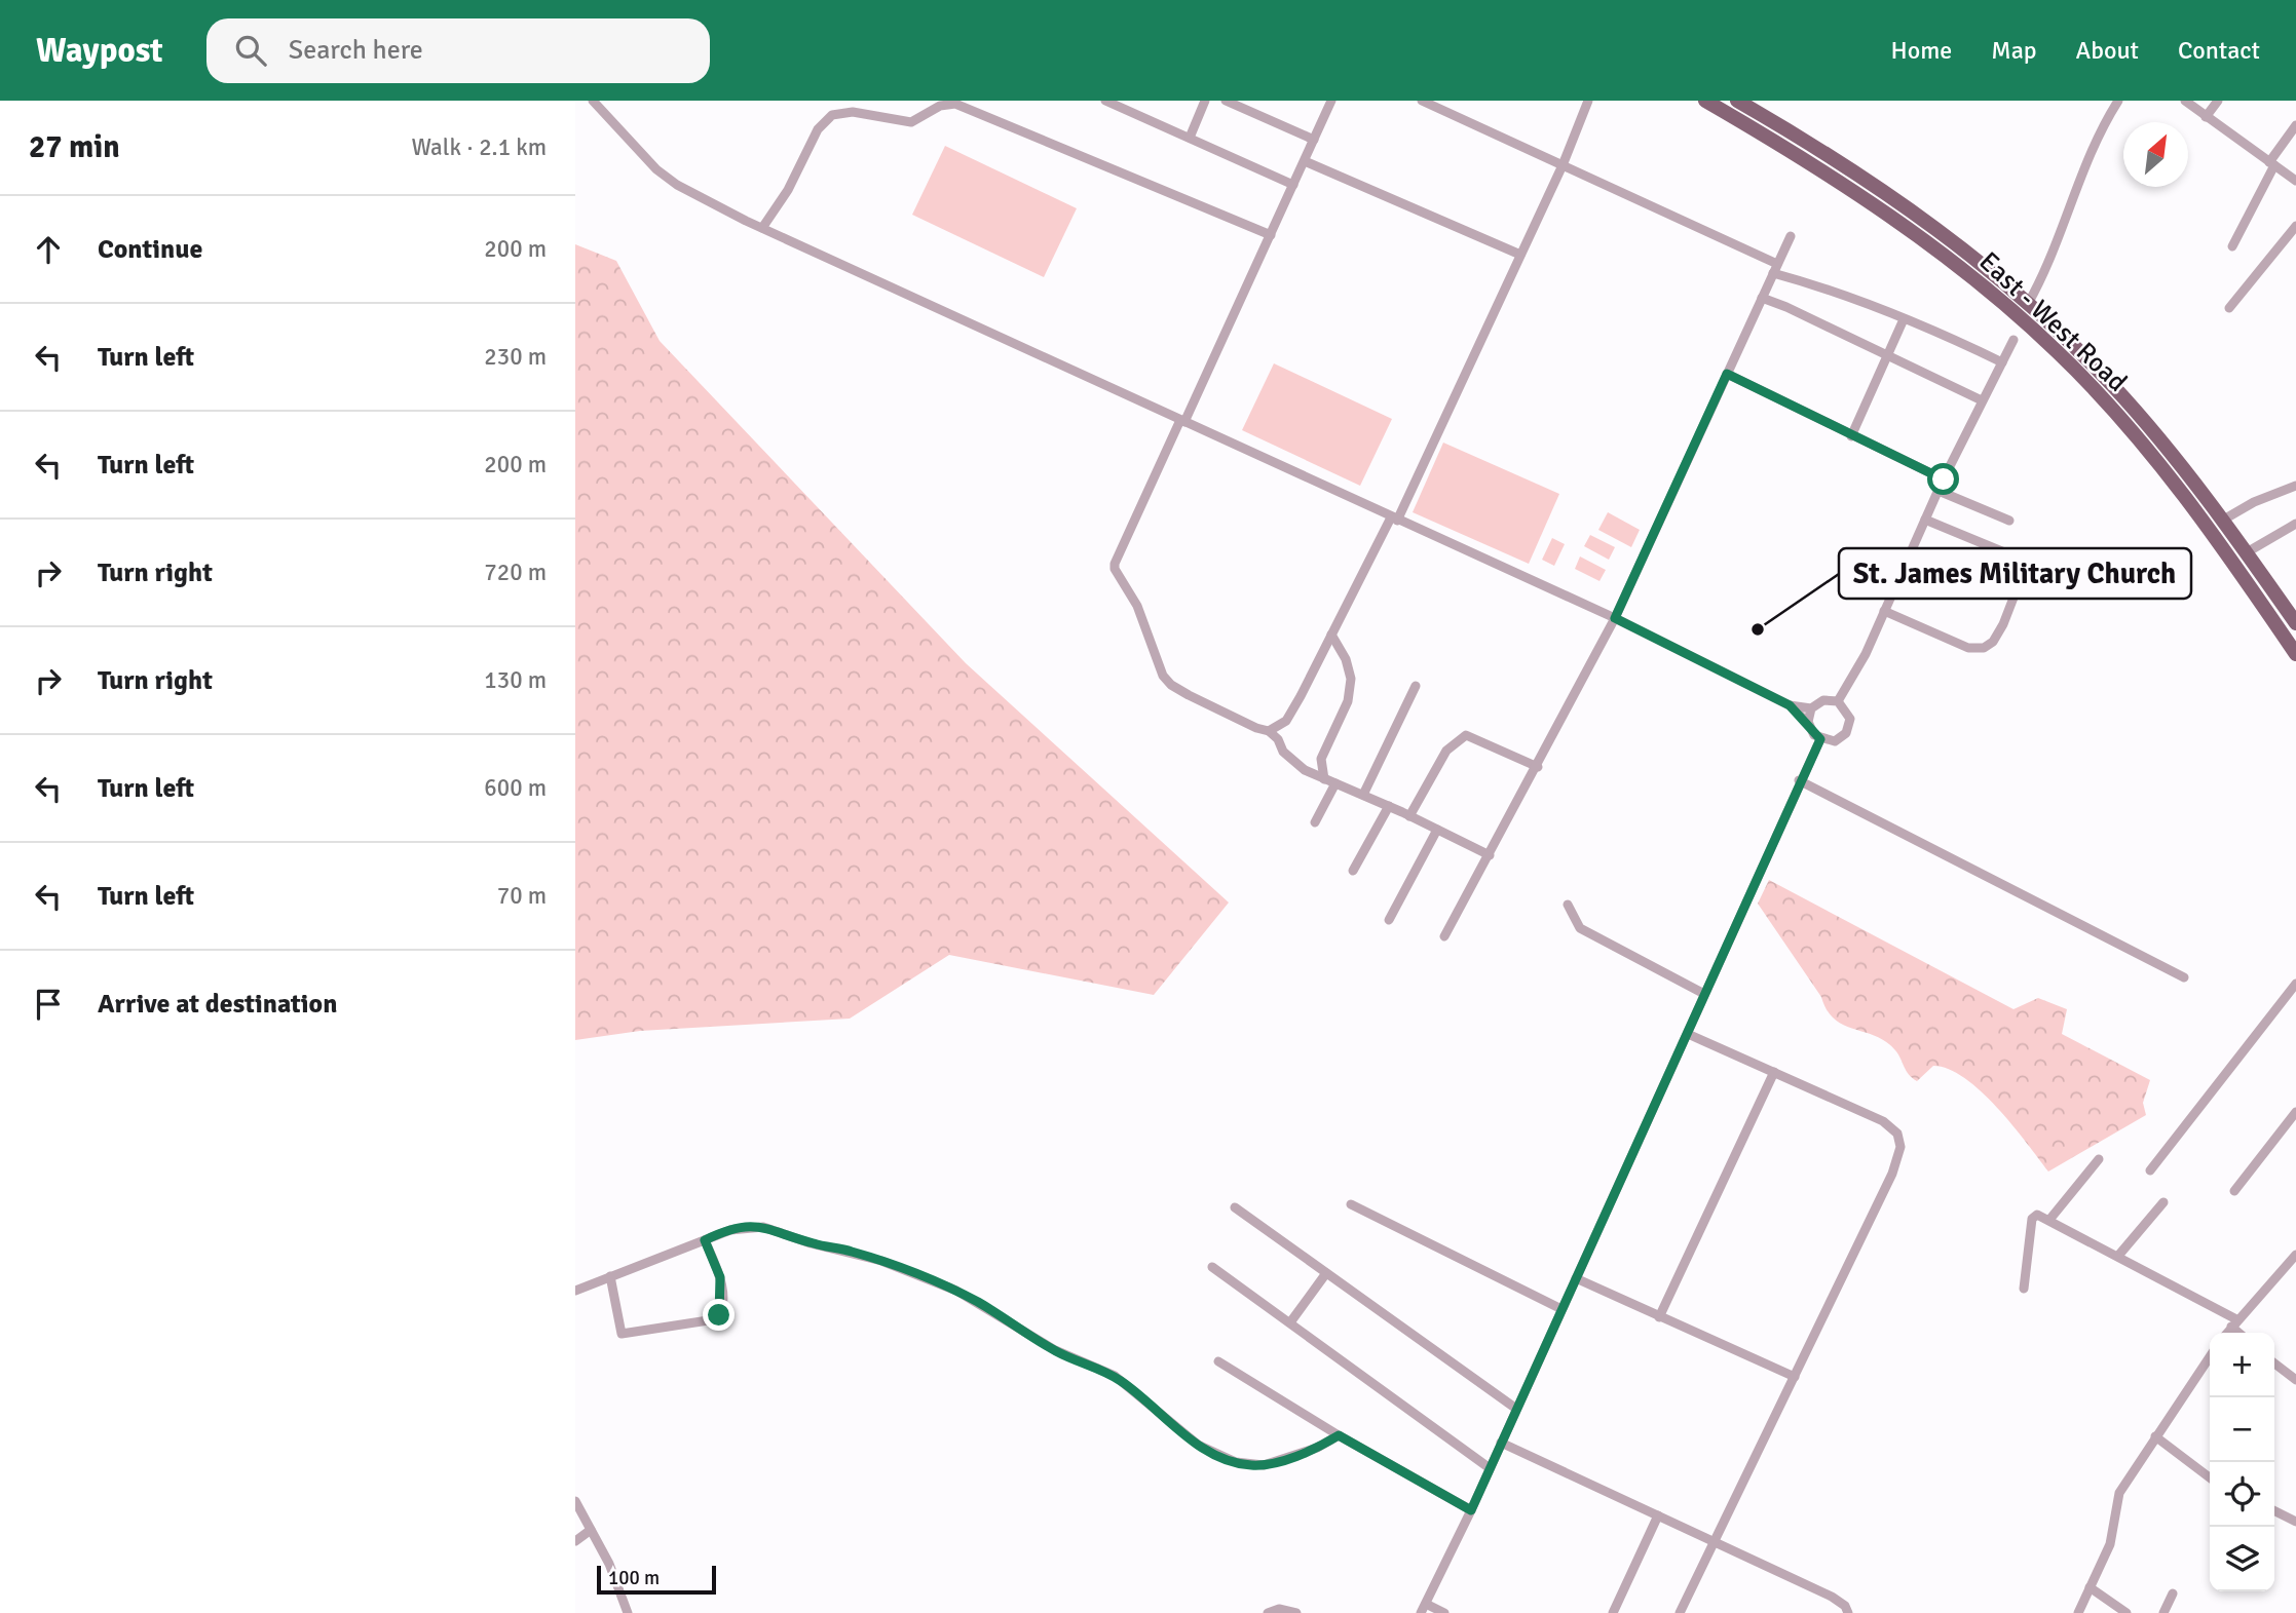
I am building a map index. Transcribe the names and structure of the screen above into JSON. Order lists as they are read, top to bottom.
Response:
{
  "streets": {
    "main road": ["East - West Road"]
  },
  "places": ["St. James Military Church"],
  "scale_bar": "100 m",
  "north": "top right",
  "page": {
    "header": "Waypost",
    "search": "Search here",
    "nav": [
      "Home",
      "Map",
      "About",
      "Contact"
    ],
    "heading": ["27 min", "Walk · 2.1 km"],
    "list": [
      ["Continue", "200 m"],
      ["Turn left", "230 m"],
      ["Turn left", "200 m"],
      ["Turn right", "720 m"],
      ["Turn right", "130 m"],
      ["Turn left", "600 m"],
      ["Turn left", "70 m"],
      "Arrive at destination"
    ],
    "map_buttons": ["+", "−"],
    "scale": "100 m"
  }
}
